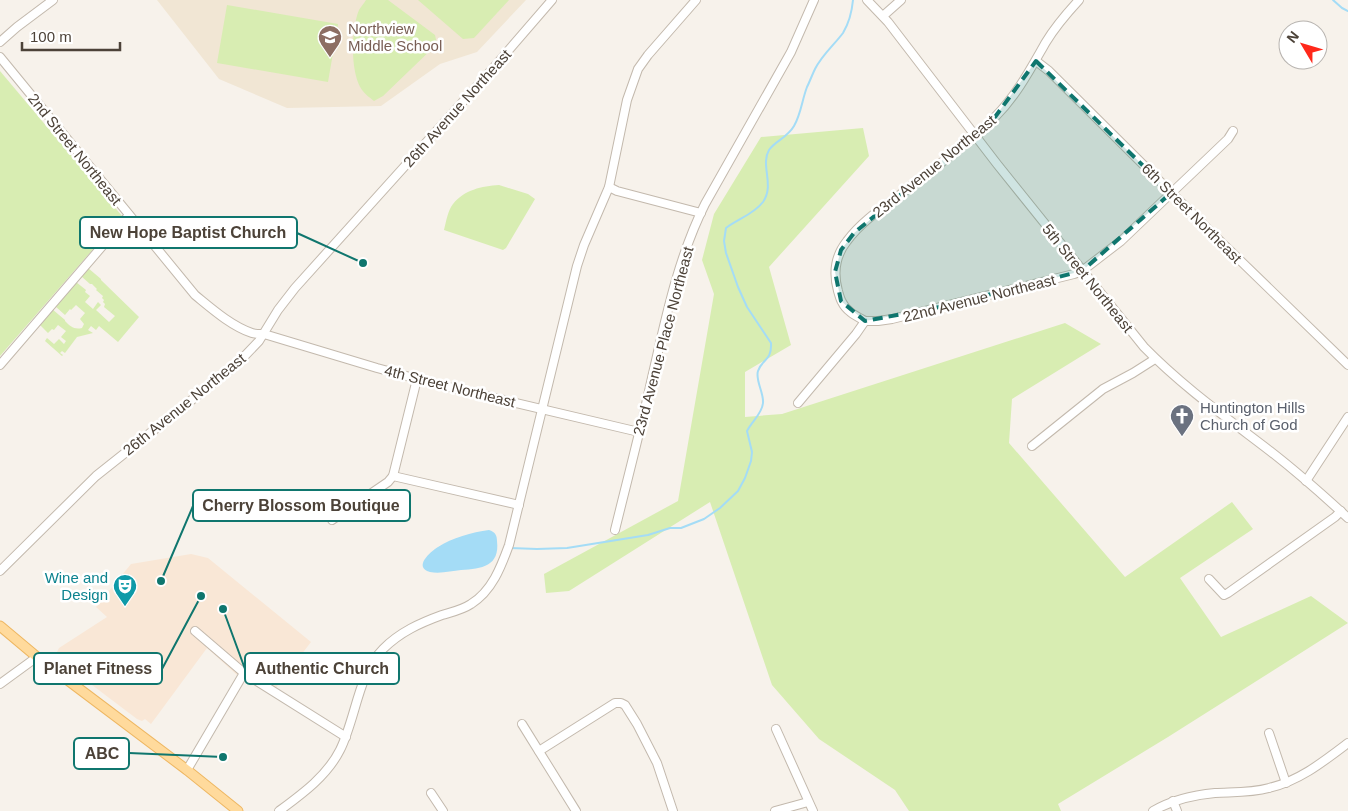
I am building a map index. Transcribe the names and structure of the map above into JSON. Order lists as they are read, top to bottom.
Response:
{
  "streets": {
    "street": [
      "26th Avenue Northeast",
      "2nd Street Northeast",
      "23rd Avenue Northeast",
      "6th Street Northeast",
      "5th Street Northeast",
      "22nd Avenue Northeast",
      "23rd Avenue Place Northeast",
      "4th Street Northeast"
    ]
  },
  "crossings": [
    ["26th Avenue Northeast", "2nd Street Northeast"],
    ["26th Avenue Northeast", "4th Street Northeast"],
    ["2nd Street Northeast", "4th Street Northeast"],
    ["23rd Avenue Northeast", "6th Street Northeast"],
    ["23rd Avenue Northeast", "5th Street Northeast"],
    ["23rd Avenue Northeast", "22nd Avenue Northeast"],
    ["6th Street Northeast", "22nd Avenue Northeast"],
    ["5th Street Northeast", "22nd Avenue Northeast"],
    ["23rd Avenue Place Northeast", "4th Street Northeast"]
  ],
  "places": {
    "school or university": ["Northview Middle School"],
    "other": [
      "New Hope Baptist Church",
      "Cherry Blossom Boutique",
      "Planet Fitness",
      "Authentic Church",
      "ABC"
    ],
    "church": ["Huntington Hills Church of God"],
    "theatre": ["Wine and Design"]
  },
  "scale_bar": "100 m",
  "north": "top left"
}
